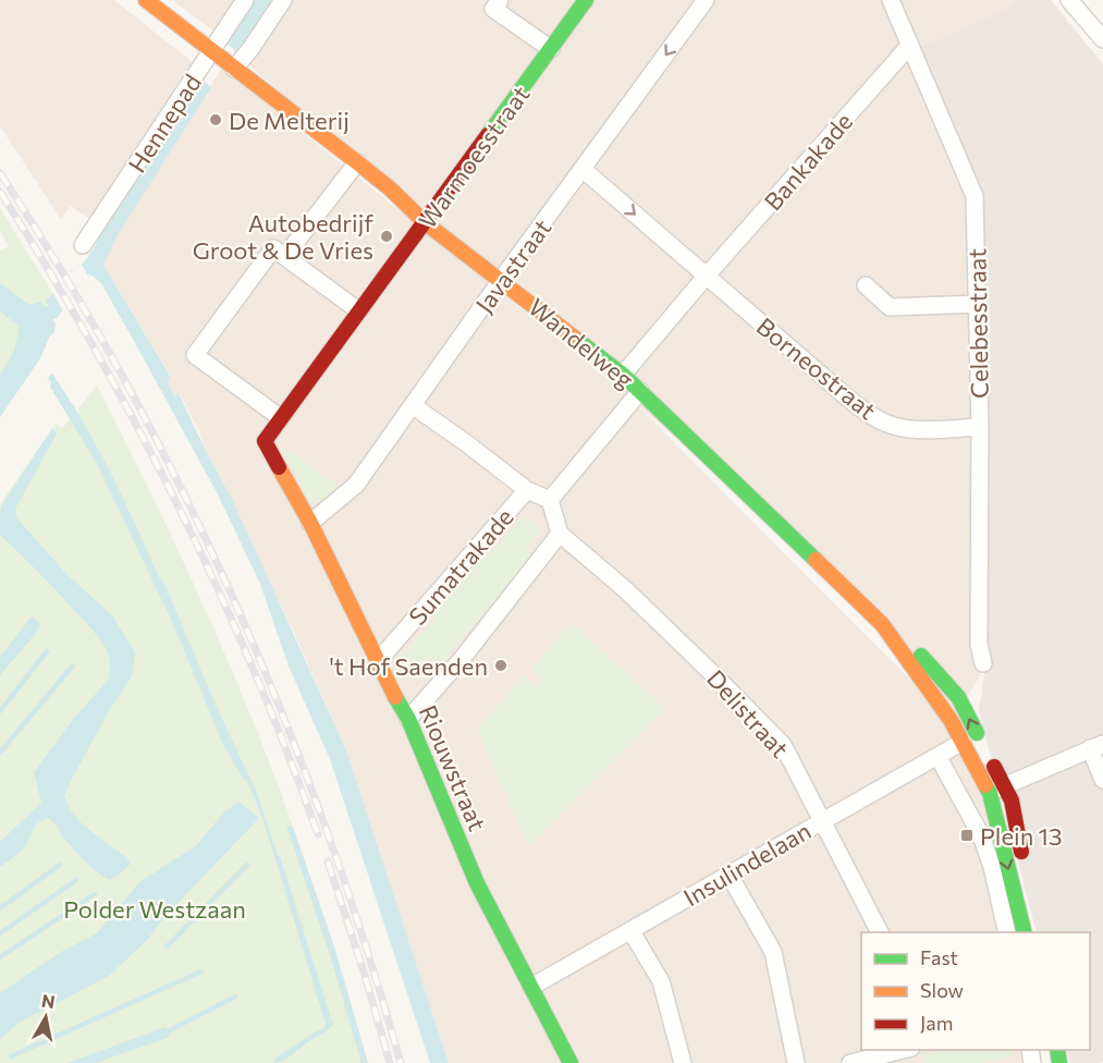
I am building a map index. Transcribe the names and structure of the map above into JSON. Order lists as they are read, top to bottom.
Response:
{
  "streets": {
    "main road": ["Warmoesstraat", "Wandelweg", "Riouwstraat"],
    "street": [
      "Hennepad",
      "Bankakade",
      "Javastraat",
      "Celebesstraat",
      "Borneostraat",
      "Sumatrakade",
      "Delistraat",
      "Insulindelaan"
    ]
  },
  "crossings": [
    ["Hennepad", "Wandelweg"],
    ["Warmoesstraat", "Wandelweg"],
    ["Warmoesstraat", "Riouwstraat"],
    ["Bankakade", "Celebesstraat"],
    ["Bankakade", "Wandelweg"],
    ["Bankakade", "Borneostraat"],
    ["Javastraat", "Wandelweg"],
    ["Javastraat", "Riouwstraat"],
    ["Celebesstraat", "Borneostraat"],
    ["Wandelweg", "Insulindelaan"],
    ["Sumatrakade", "Riouwstraat"],
    ["Delistraat", "Insulindelaan"],
    ["Riouwstraat", "Insulindelaan"]
  ],
  "parks": ["Polder Westzaan"],
  "places": {
    "other": ["De Melterij", "Autobedrijf Groot & De Vries", "'t Hof Saenden"],
    "transit": ["Plein 13"]
  },
  "legend": ["Fast", "Slow", "Jam"],
  "north": "top"
}
